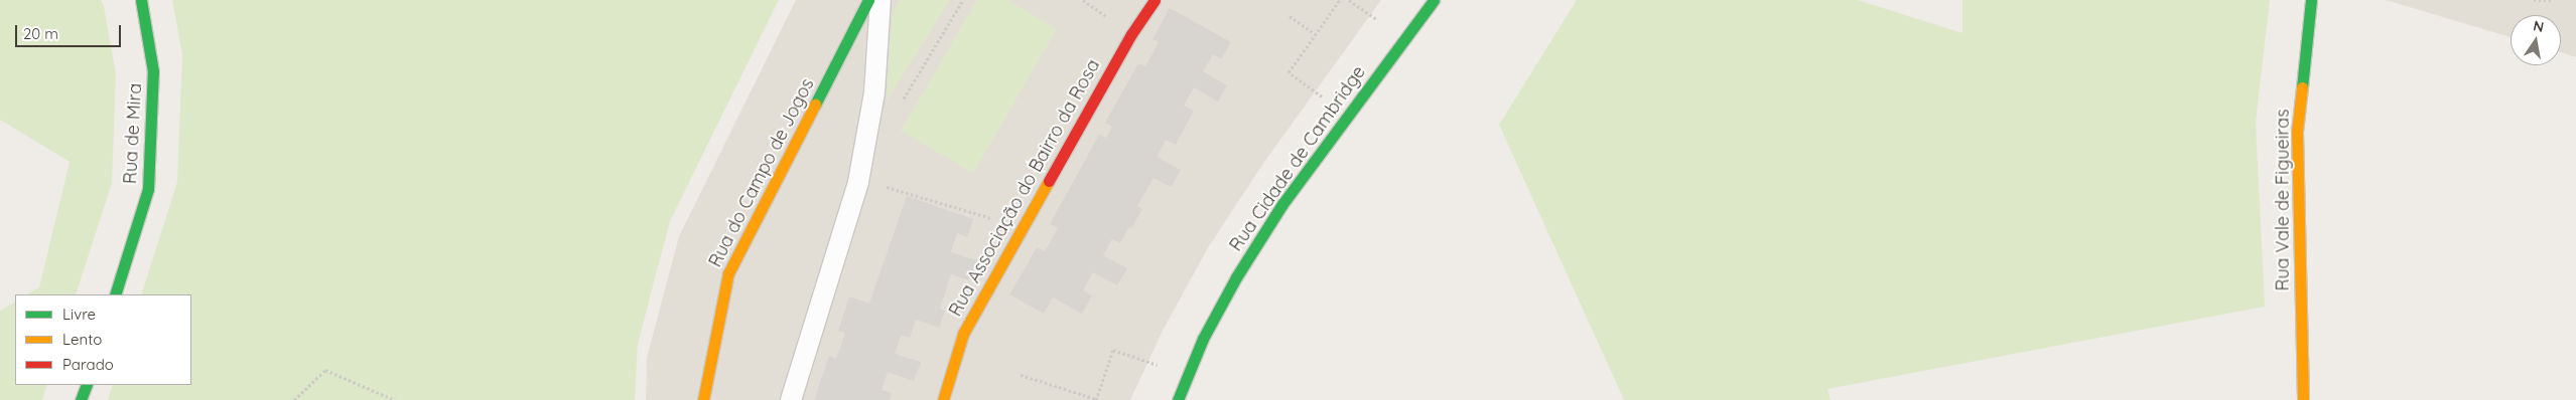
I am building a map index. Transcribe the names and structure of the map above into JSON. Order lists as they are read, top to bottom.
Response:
{
  "streets": {
    "street": [
      "Rua de Mira",
      "Rua Cidade de Cambridge",
      "Rua do Campo de Jogos",
      "Rua Associação do Bairro da Rosa",
      "Rua Vale de Figueiras"
    ]
  },
  "legend": ["Livre", "Lento", "Parado"],
  "scale_bar": "20 m",
  "north": "top"
}
